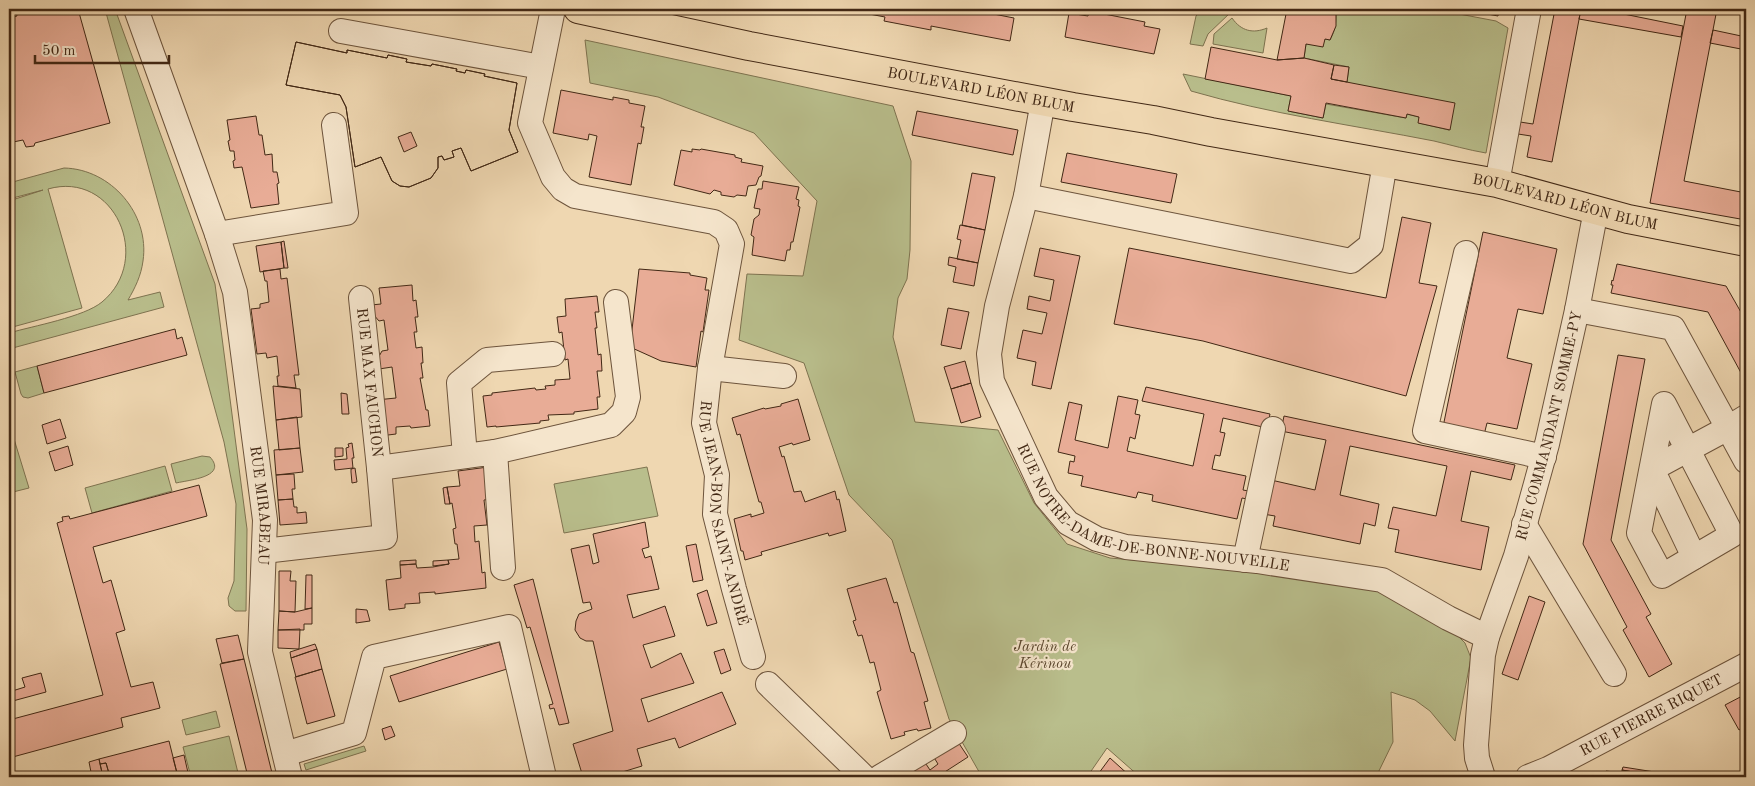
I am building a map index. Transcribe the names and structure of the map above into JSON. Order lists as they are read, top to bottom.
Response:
{
  "streets": {
    "main road": ["BOULEVARD LÉON BLUM"],
    "street": [
      "RUE MAX FAUCHON",
      "RUE COMMANDANT SOMME-PY",
      "RUE NOTRE-DAME-DE-BONNE-NOUVELLE",
      "RUE MIRABEAU",
      "RUE JEAN-BON SAINT-ANDRÉ",
      "RUE PIERRE RIQUET"
    ]
  },
  "crossings": [
    ["BOULEVARD LÉON BLUM", "RUE COMMANDANT SOMME-PY"],
    ["BOULEVARD LÉON BLUM", "RUE NOTRE-DAME-DE-BONNE-NOUVELLE"],
    ["RUE MAX FAUCHON", "RUE MIRABEAU"],
    ["RUE COMMANDANT SOMME-PY", "RUE NOTRE-DAME-DE-BONNE-NOUVELLE"]
  ],
  "parks": ["Jardin de Kérinou"],
  "scale_bar": "50 m"
}
